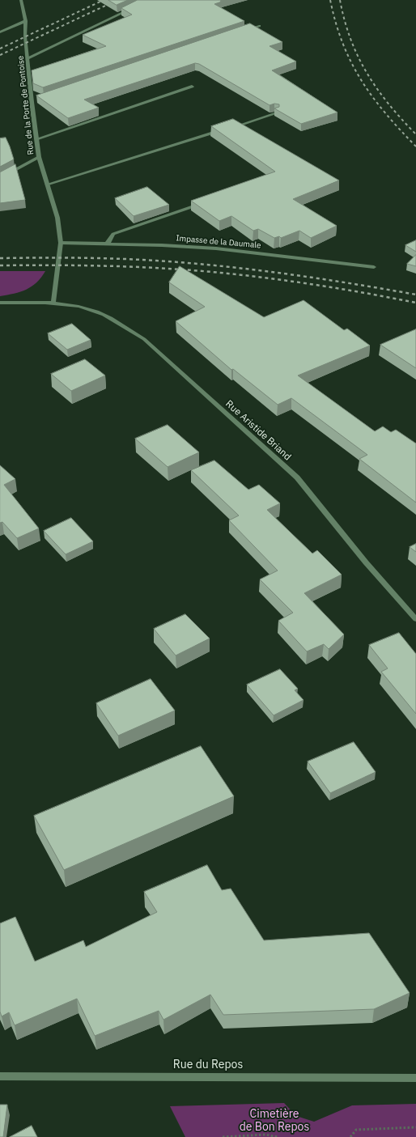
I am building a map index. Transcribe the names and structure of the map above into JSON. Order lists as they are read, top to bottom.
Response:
{
  "streets": {
    "street": [
      "Rue de la Porte de Pontoise",
      "Impasse de la Daumale",
      "Rue Aristide Briand",
      "Rue du Repos"
    ]
  },
  "crossings": [
    ["Rue de la Porte de Pontoise", "Impasse de la Daumale"],
    ["Rue de la Porte de Pontoise", "Rue Aristide Briand"]
  ],
  "parks": ["Cimetière de Bon Repos"]
}
